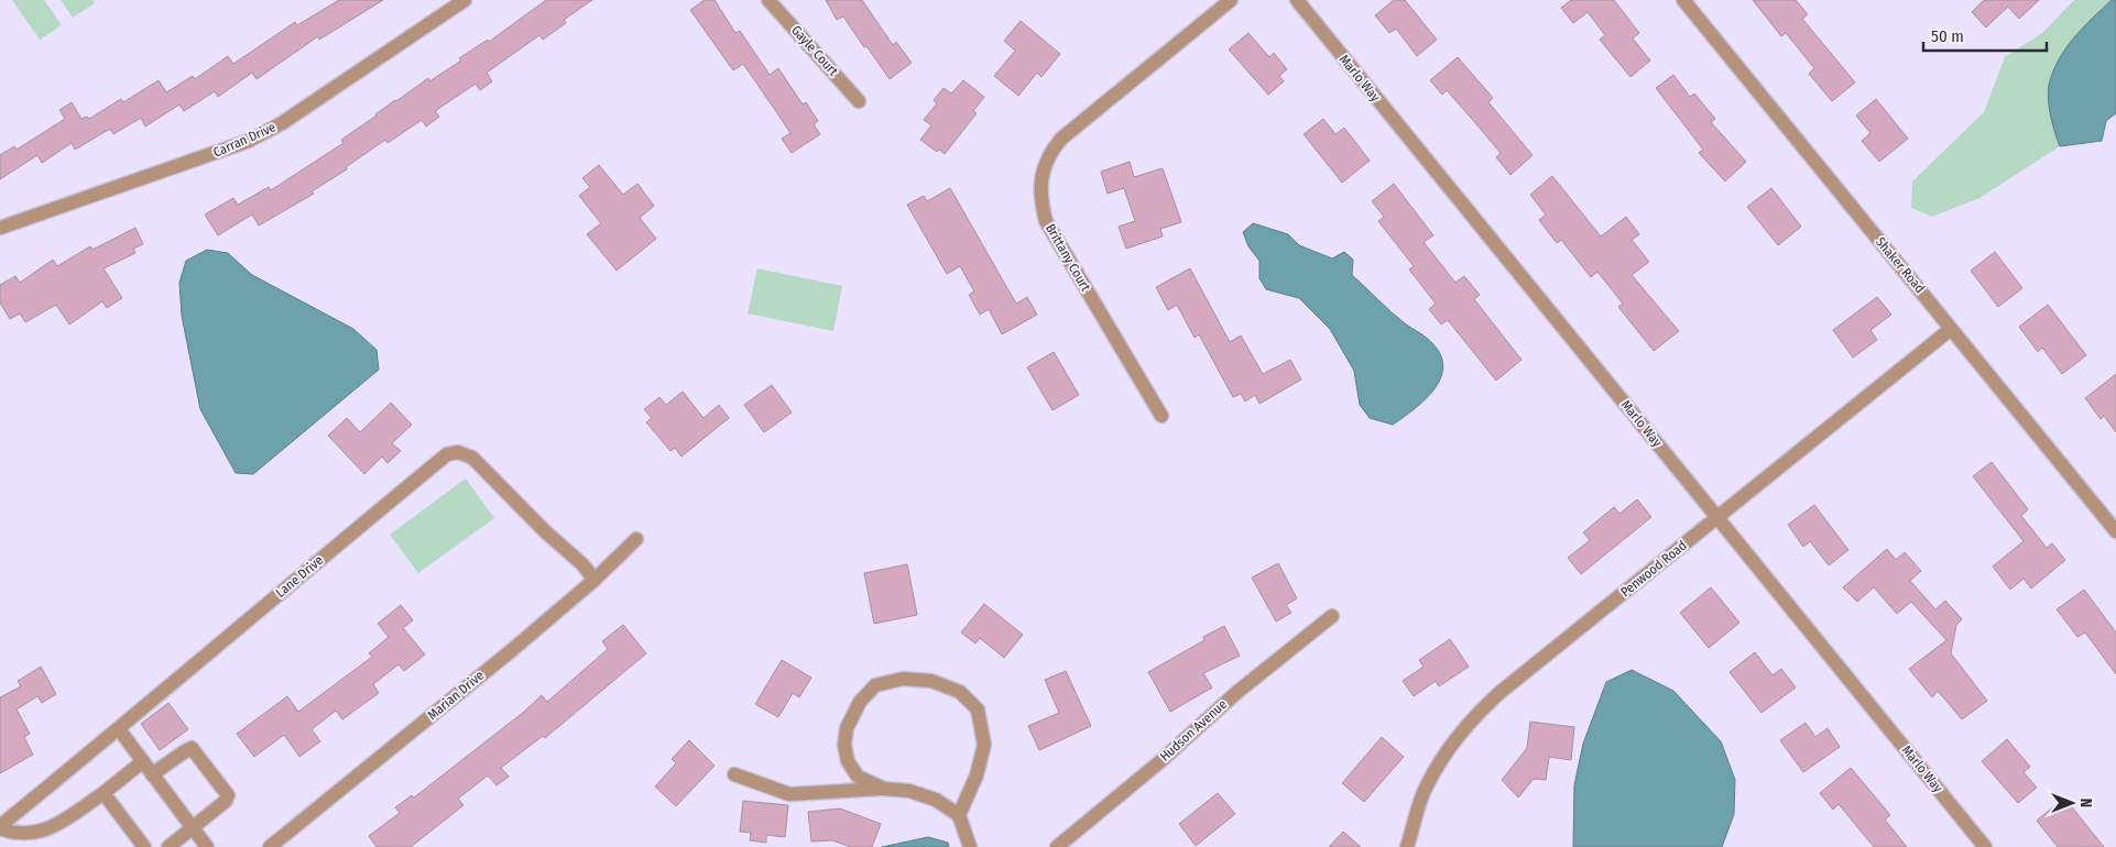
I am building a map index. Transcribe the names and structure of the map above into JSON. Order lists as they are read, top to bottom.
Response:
{
  "streets": {
    "street": [
      "Gayle Court",
      "Marlo Way",
      "Carran Drive",
      "Brittany Court",
      "Shaker Road",
      "Penwood Road",
      "Lane Drive",
      "Marian Drive",
      "Hudson Avenue"
    ]
  },
  "crossings": [
    ["Marlo Way", "Penwood Road"],
    ["Shaker Road", "Penwood Road"],
    ["Lane Drive", "Marian Drive"]
  ],
  "scale_bar": "50 m",
  "north": "right"
}
